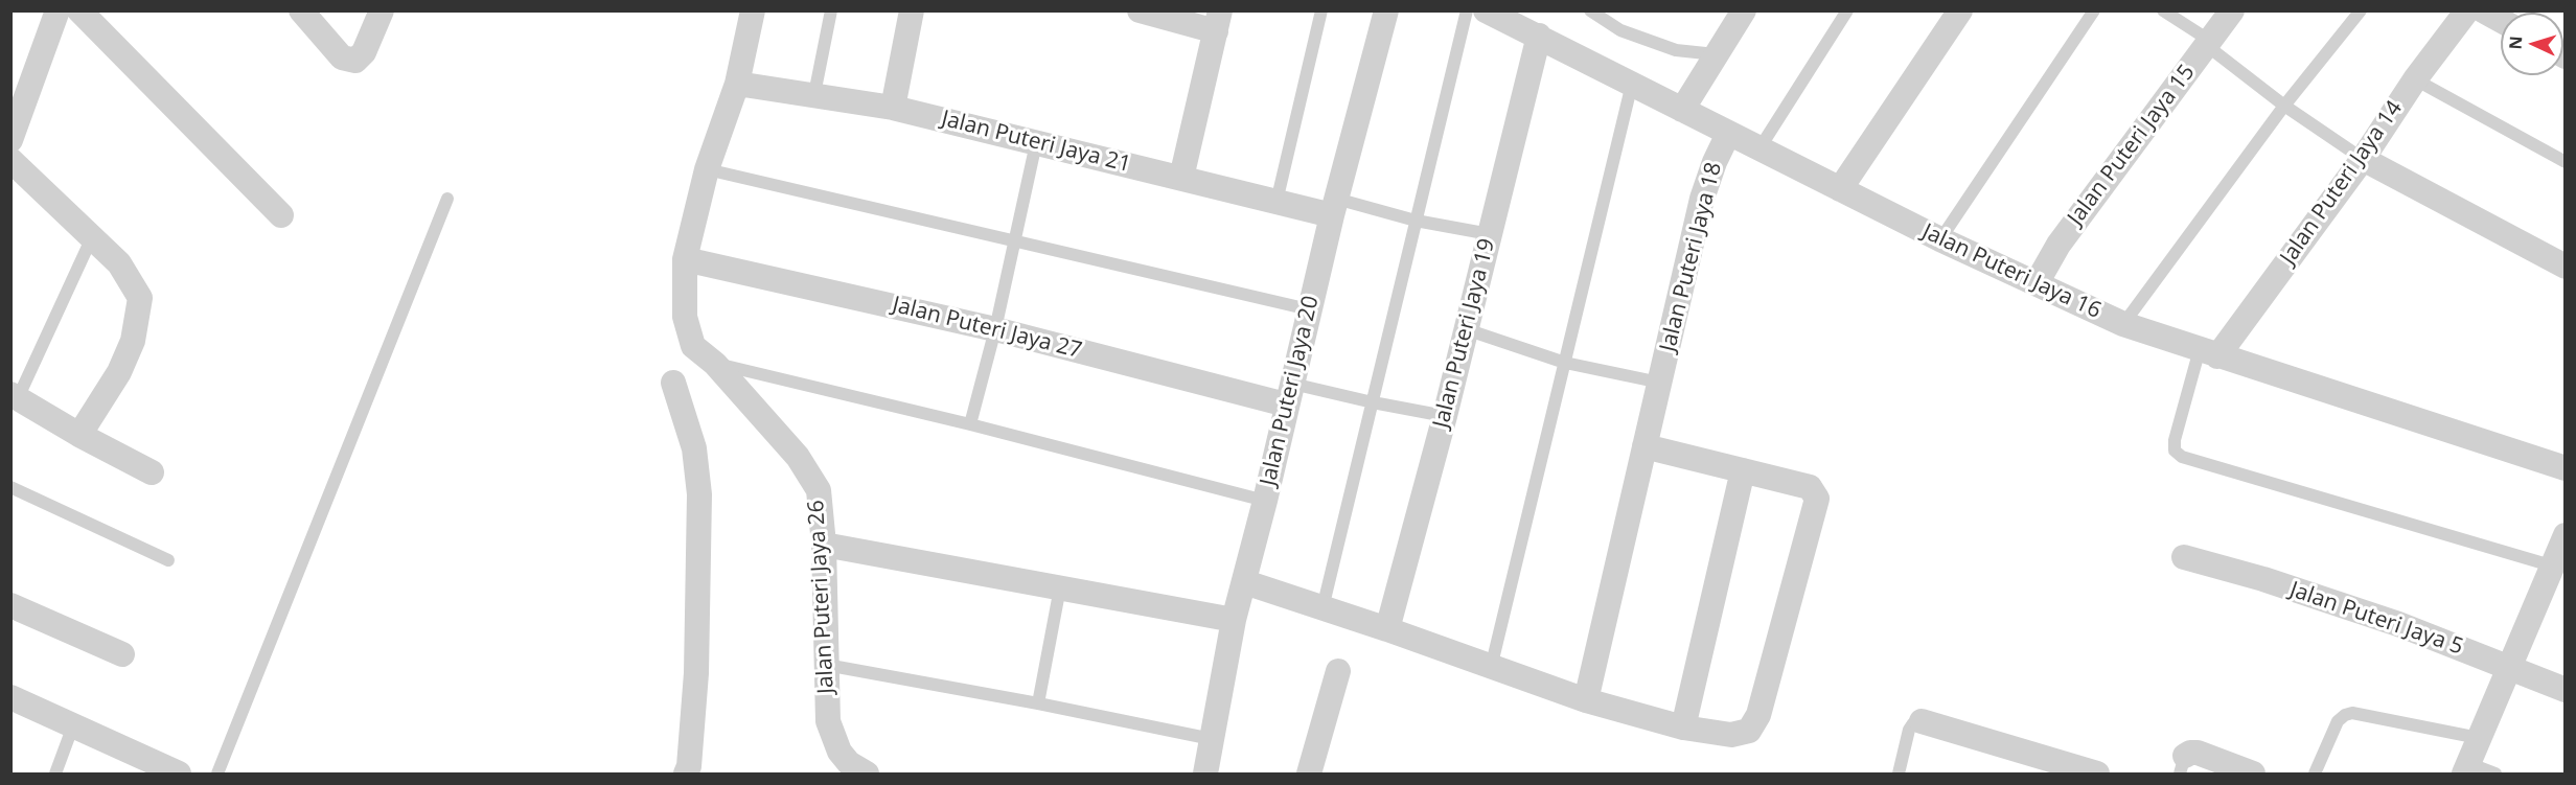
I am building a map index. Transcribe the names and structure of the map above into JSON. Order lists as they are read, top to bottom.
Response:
{
  "streets": {
    "street": [
      "Jalan Puteri Jaya 21",
      "Jalan Puteri Jaya 15",
      "Jalan Puteri Jaya 14",
      "Jalan Puteri Jaya 18",
      "Jalan Puteri Jaya 16",
      "Jalan Puteri Jaya 27",
      "Jalan Puteri Jaya 19",
      "Jalan Puteri Jaya 20",
      "Jalan Puteri Jaya 26",
      "Jalan Puteri Jaya 5"
    ]
  },
  "crossings": [
    ["Jalan Puteri Jaya 21", "Jalan Puteri Jaya 20"],
    ["Jalan Puteri Jaya 21", "Jalan Puteri Jaya 26"],
    ["Jalan Puteri Jaya 15", "Jalan Puteri Jaya 16"],
    ["Jalan Puteri Jaya 14", "Jalan Puteri Jaya 16"],
    ["Jalan Puteri Jaya 18", "Jalan Puteri Jaya 16"],
    ["Jalan Puteri Jaya 16", "Jalan Puteri Jaya 19"],
    ["Jalan Puteri Jaya 27", "Jalan Puteri Jaya 20"],
    ["Jalan Puteri Jaya 27", "Jalan Puteri Jaya 26"]
  ],
  "north": "left"
}
